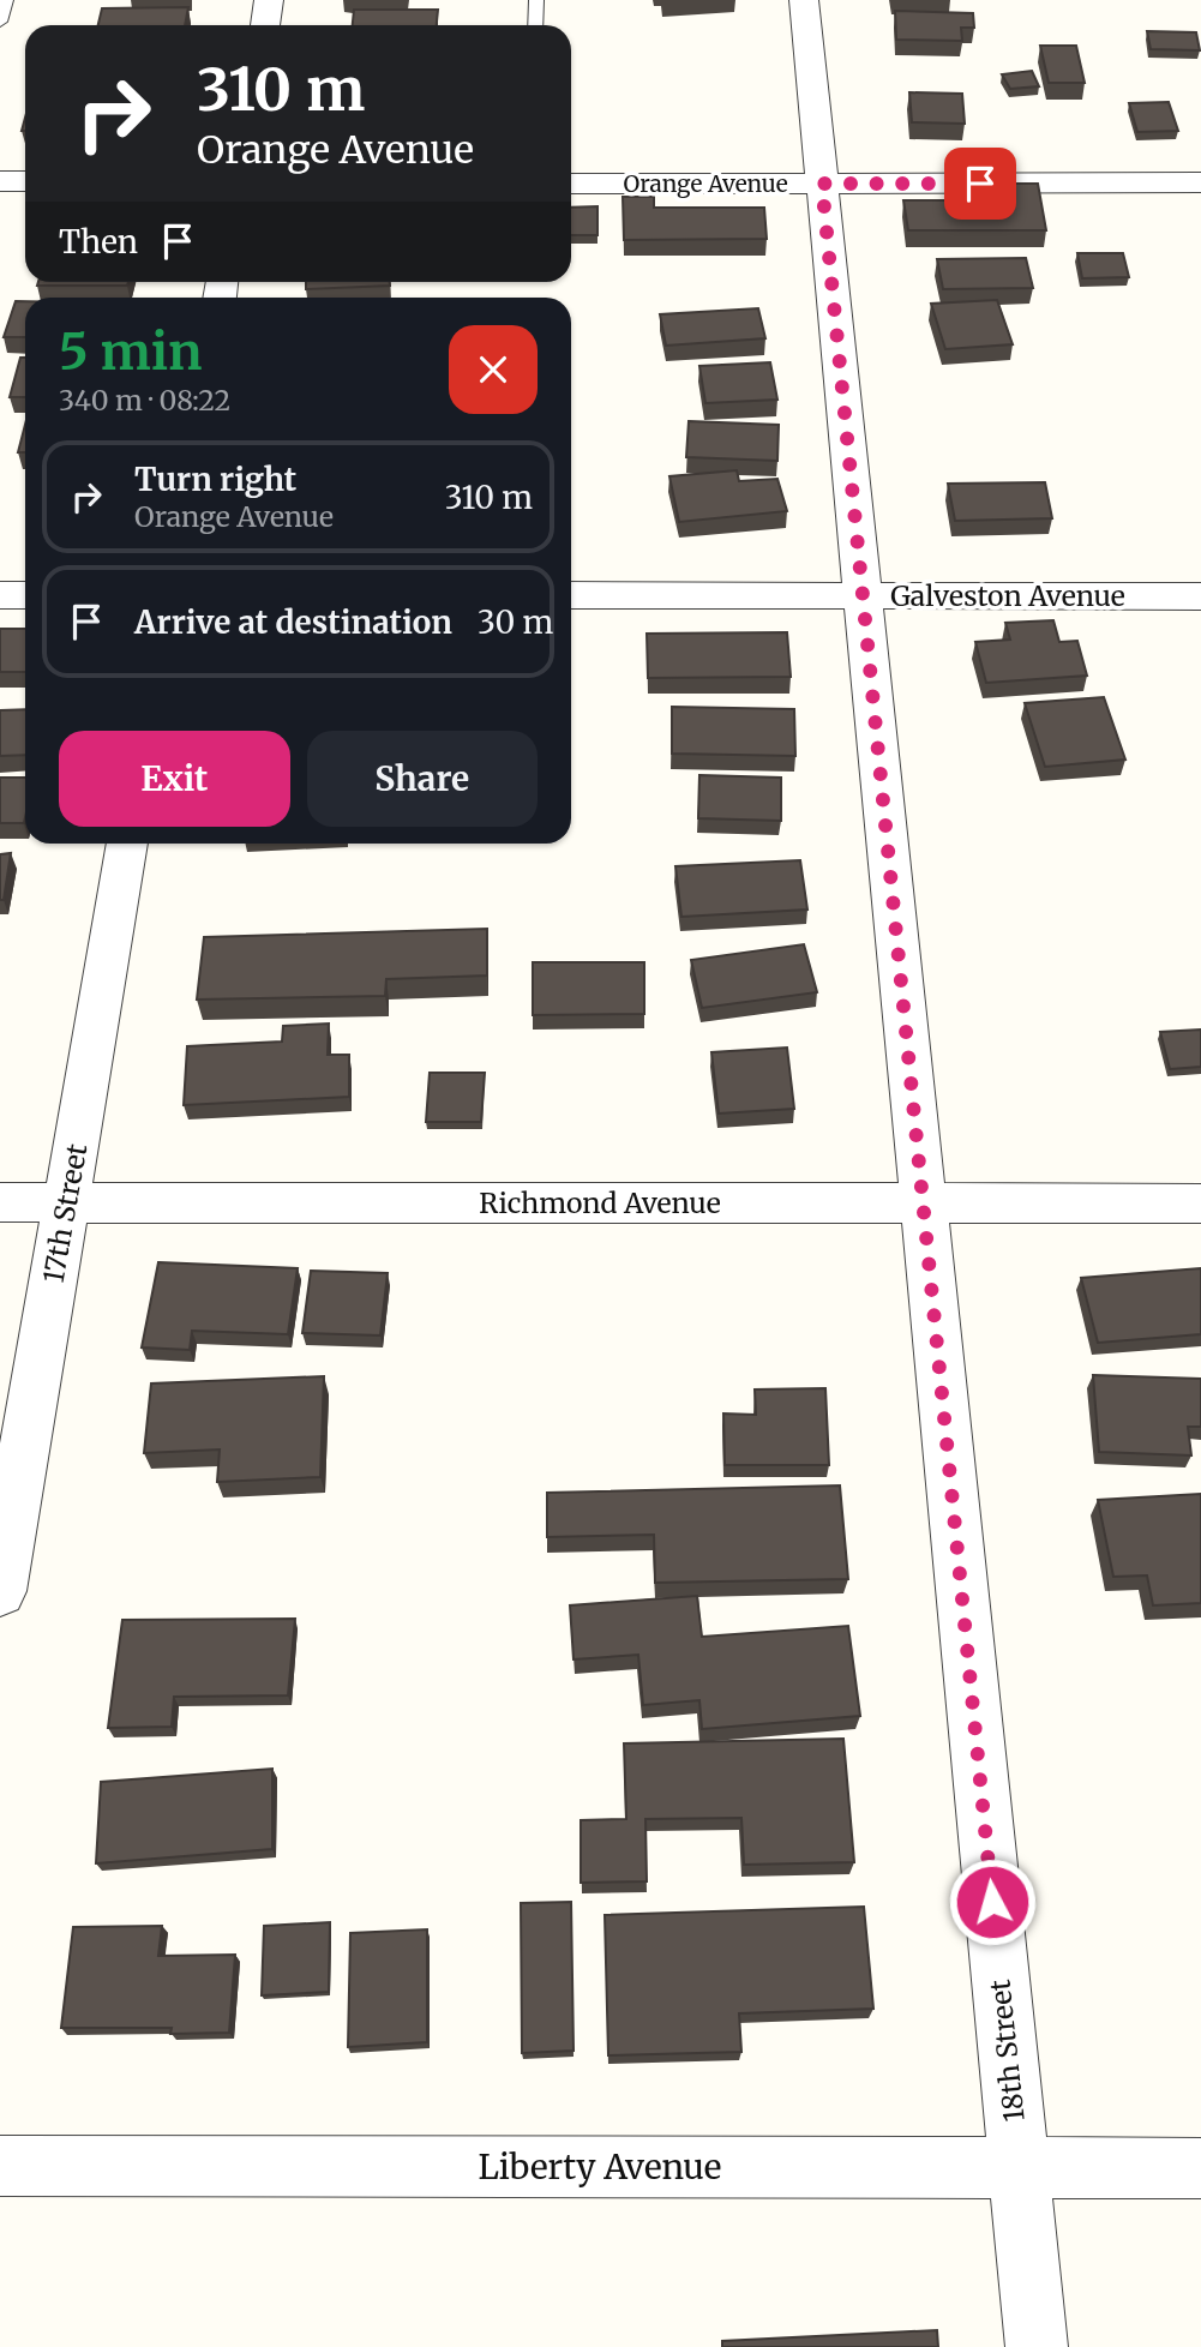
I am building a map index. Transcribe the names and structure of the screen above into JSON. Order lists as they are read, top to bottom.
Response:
{
  "streets": {
    "street": [
      "Orange Avenue",
      "Galveston Avenue",
      "Richmond Avenue",
      "17th Street",
      "18th Street",
      "Liberty Avenue"
    ]
  },
  "crossings": [
    ["Orange Avenue", "18th Street"],
    ["Galveston Avenue", "18th Street"],
    ["Richmond Avenue", "17th Street"],
    ["Richmond Avenue", "18th Street"],
    ["18th Street", "Liberty Avenue"]
  ],
  "page": {
    "turn": ["310 m", "Orange Avenue"],
    "then": "Then",
    "heading": ["5 min", "340 m · 08:22"],
    "list": [
      {
        "name": "Turn right",
        "note": "Orange Avenue",
        "value": "310 m"
      },
      {
        "name": "Arrive at destination",
        "value": "30 m"
      }
    ],
    "buttons": ["Exit", "Share"]
  }
}
